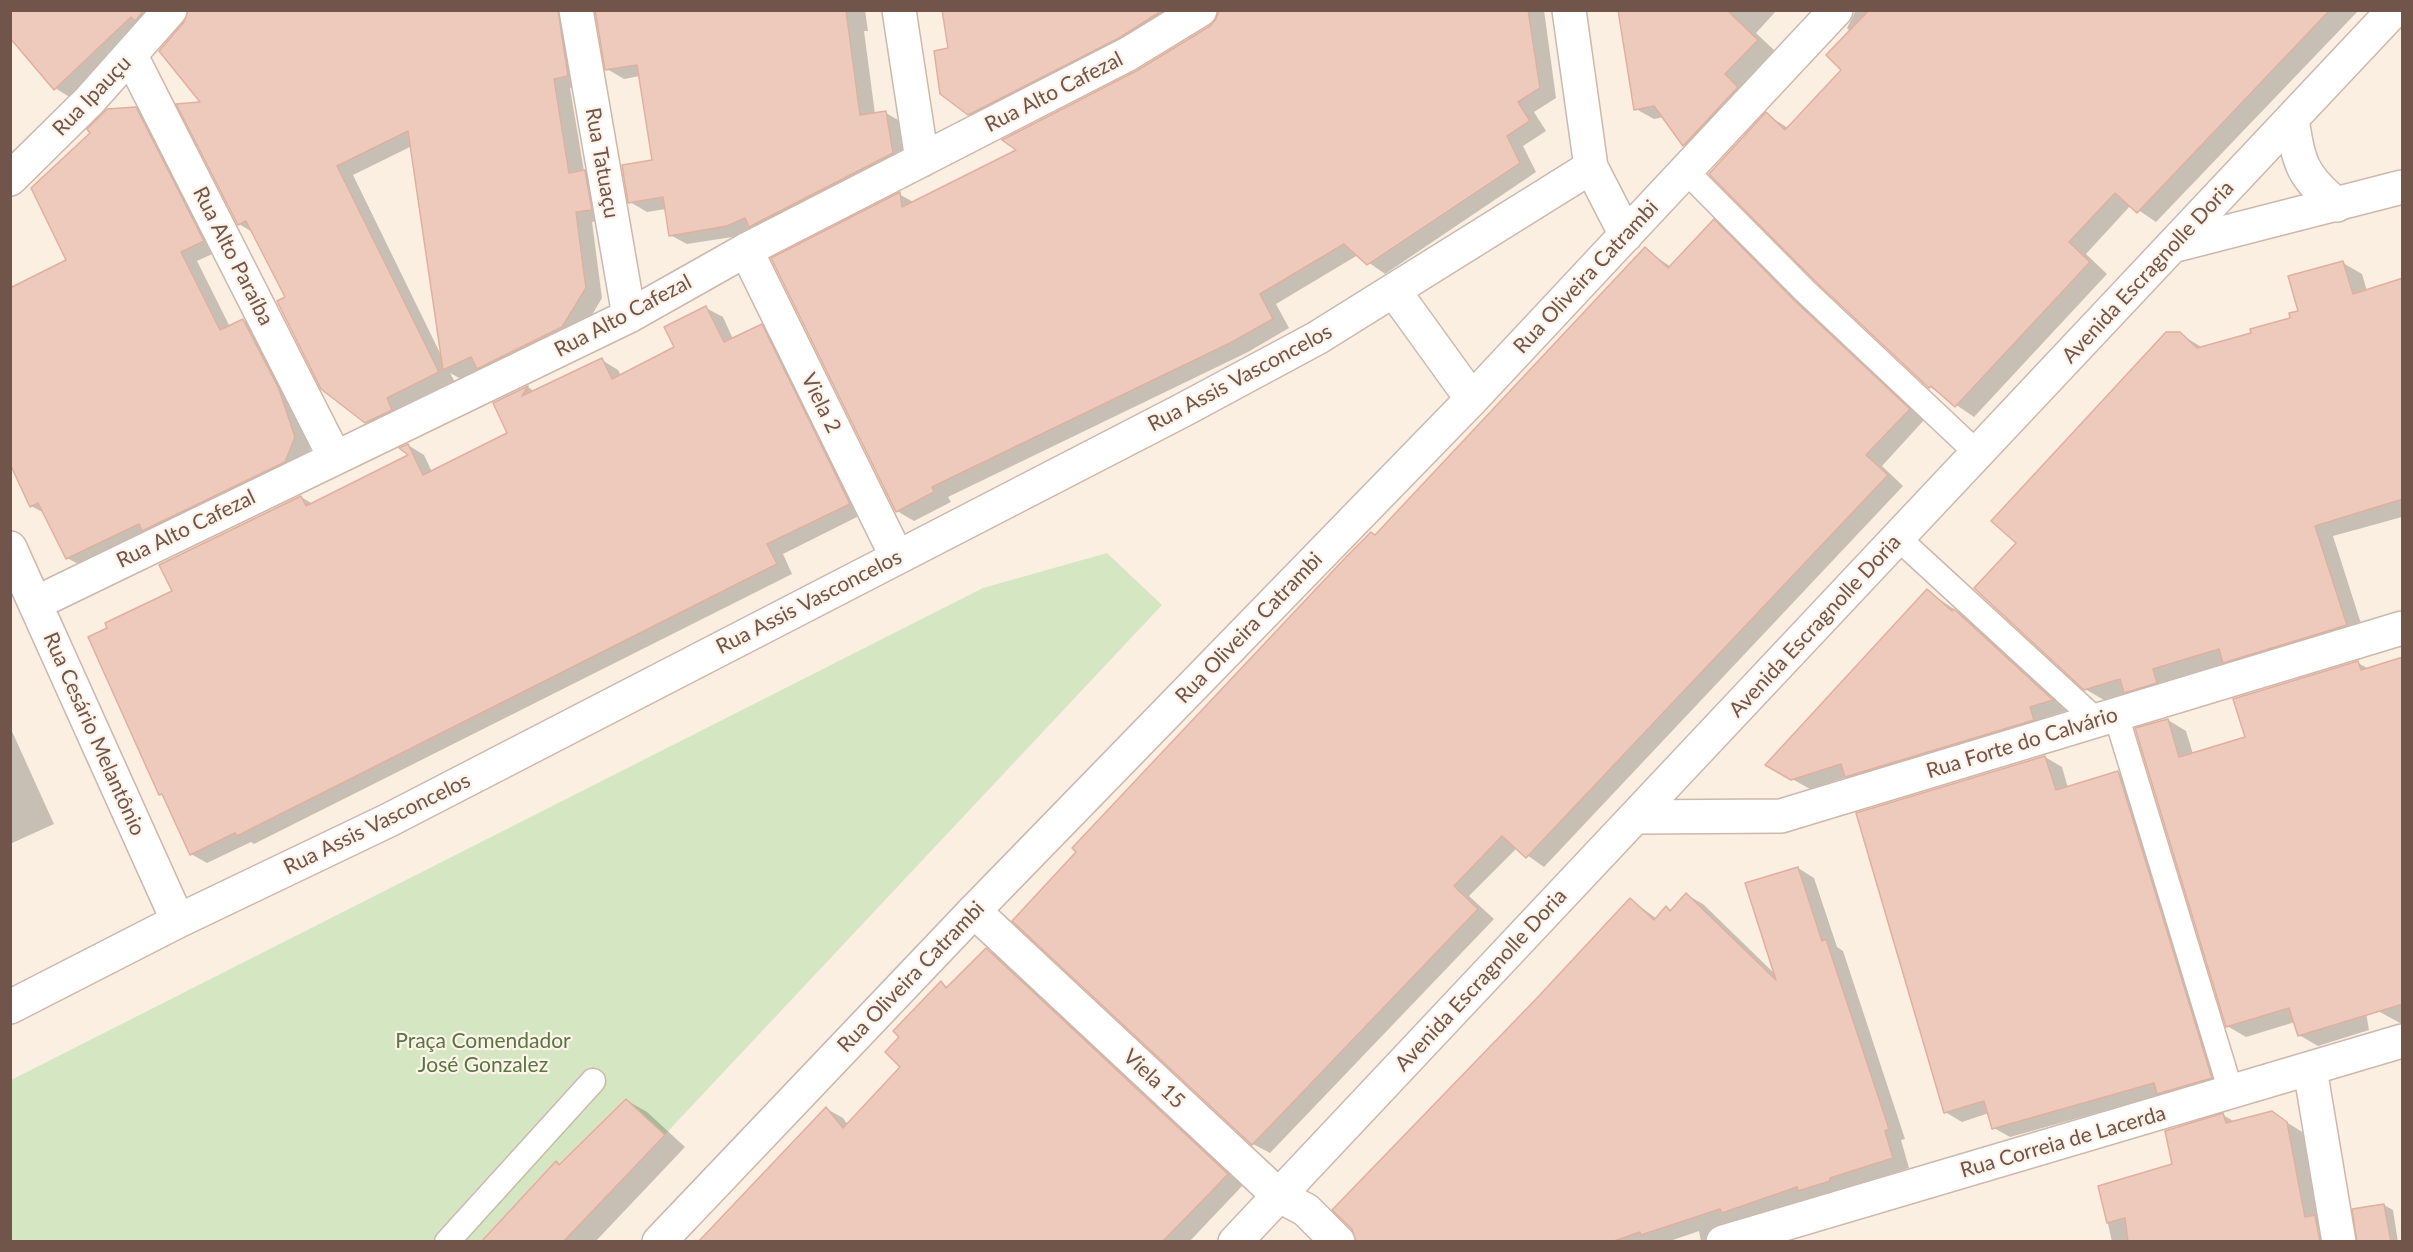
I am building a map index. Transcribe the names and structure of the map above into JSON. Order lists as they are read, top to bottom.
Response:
{
  "streets": {
    "street": [
      "Rua Alto Cafezal",
      "Rua Ipauçu",
      "Rua Tatuaçu",
      "Rua Alto Paraíba",
      "Avenida Escragnolle Doria",
      "Rua Oliveira Catrambi",
      "Rua Assis Vasconcelos",
      "Viela 2",
      "Rua Cesário Melantônio",
      "Rua Forte do Calvário",
      "Viela 15",
      "Rua Correia de Lacerda"
    ]
  },
  "crossings": [
    ["Rua Alto Cafezal", "Rua Tatuaçu"],
    ["Rua Alto Cafezal", "Rua Alto Paraíba"],
    ["Rua Alto Cafezal", "Viela 2"],
    ["Rua Alto Cafezal", "Rua Cesário Melantônio"],
    ["Rua Ipauçu", "Rua Alto Paraíba"],
    ["Avenida Escragnolle Doria", "Rua Forte do Calvário"],
    ["Avenida Escragnolle Doria", "Viela 15"],
    ["Rua Oliveira Catrambi", "Viela 15"],
    ["Rua Assis Vasconcelos", "Viela 2"],
    ["Rua Assis Vasconcelos", "Rua Cesário Melantônio"]
  ],
  "parks": ["Praça Comendador José Gonzalez"]
}
